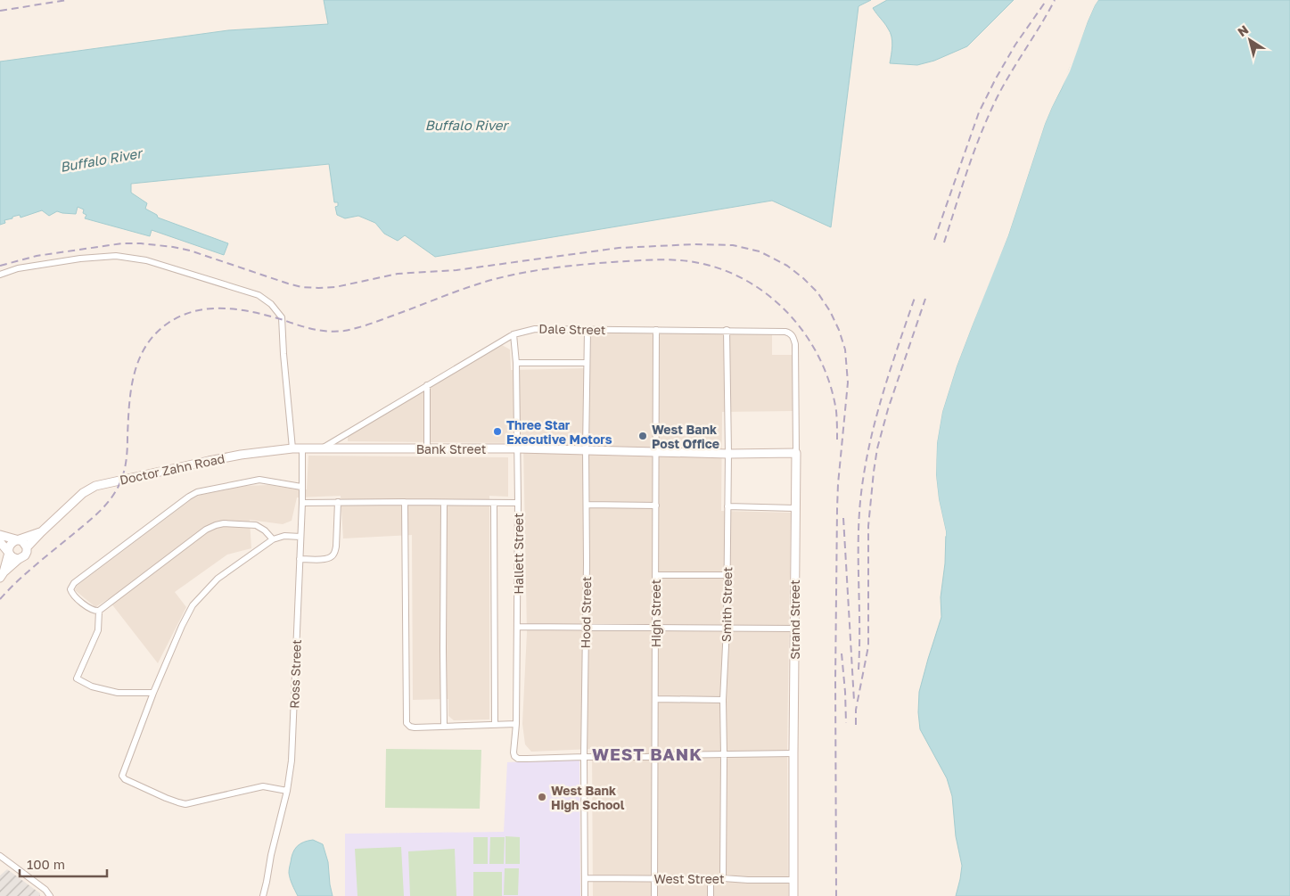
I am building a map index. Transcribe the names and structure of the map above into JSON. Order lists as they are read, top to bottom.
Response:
{
  "streets": {
    "street": [
      "Dale Street",
      "Bank Street",
      "Doctor Zahn Road",
      "Hallett Street",
      "Smith Street",
      "Hood Street",
      "High Street",
      "Strand Street",
      "Ross Street",
      "West Street"
    ]
  },
  "crossings": [
    ["Dale Street", "Bank Street"],
    ["Dale Street", "Doctor Zahn Road"],
    ["Dale Street", "Hallett Street"],
    ["Dale Street", "Smith Street"],
    ["Dale Street", "Hood Street"],
    ["Dale Street", "High Street"],
    ["Dale Street", "Strand Street"],
    ["Bank Street", "Doctor Zahn Road"],
    ["Bank Street", "Hallett Street"],
    ["Bank Street", "Smith Street"],
    ["Bank Street", "Hood Street"],
    ["Bank Street", "High Street"],
    ["Bank Street", "Strand Street"],
    ["Doctor Zahn Road", "Ross Street"],
    ["Hallett Street", "Hood Street"],
    ["Smith Street", "West Street"],
    ["Hood Street", "West Street"],
    ["High Street", "West Street"],
    ["Strand Street", "West Street"]
  ],
  "districts": ["WEST BANK"],
  "water": ["Buffalo River"],
  "places": ["Three Star Executive Motors", "West Bank Post Office", "West Bank High School"],
  "scale_bar": "100 m",
  "north": "top left"
}
